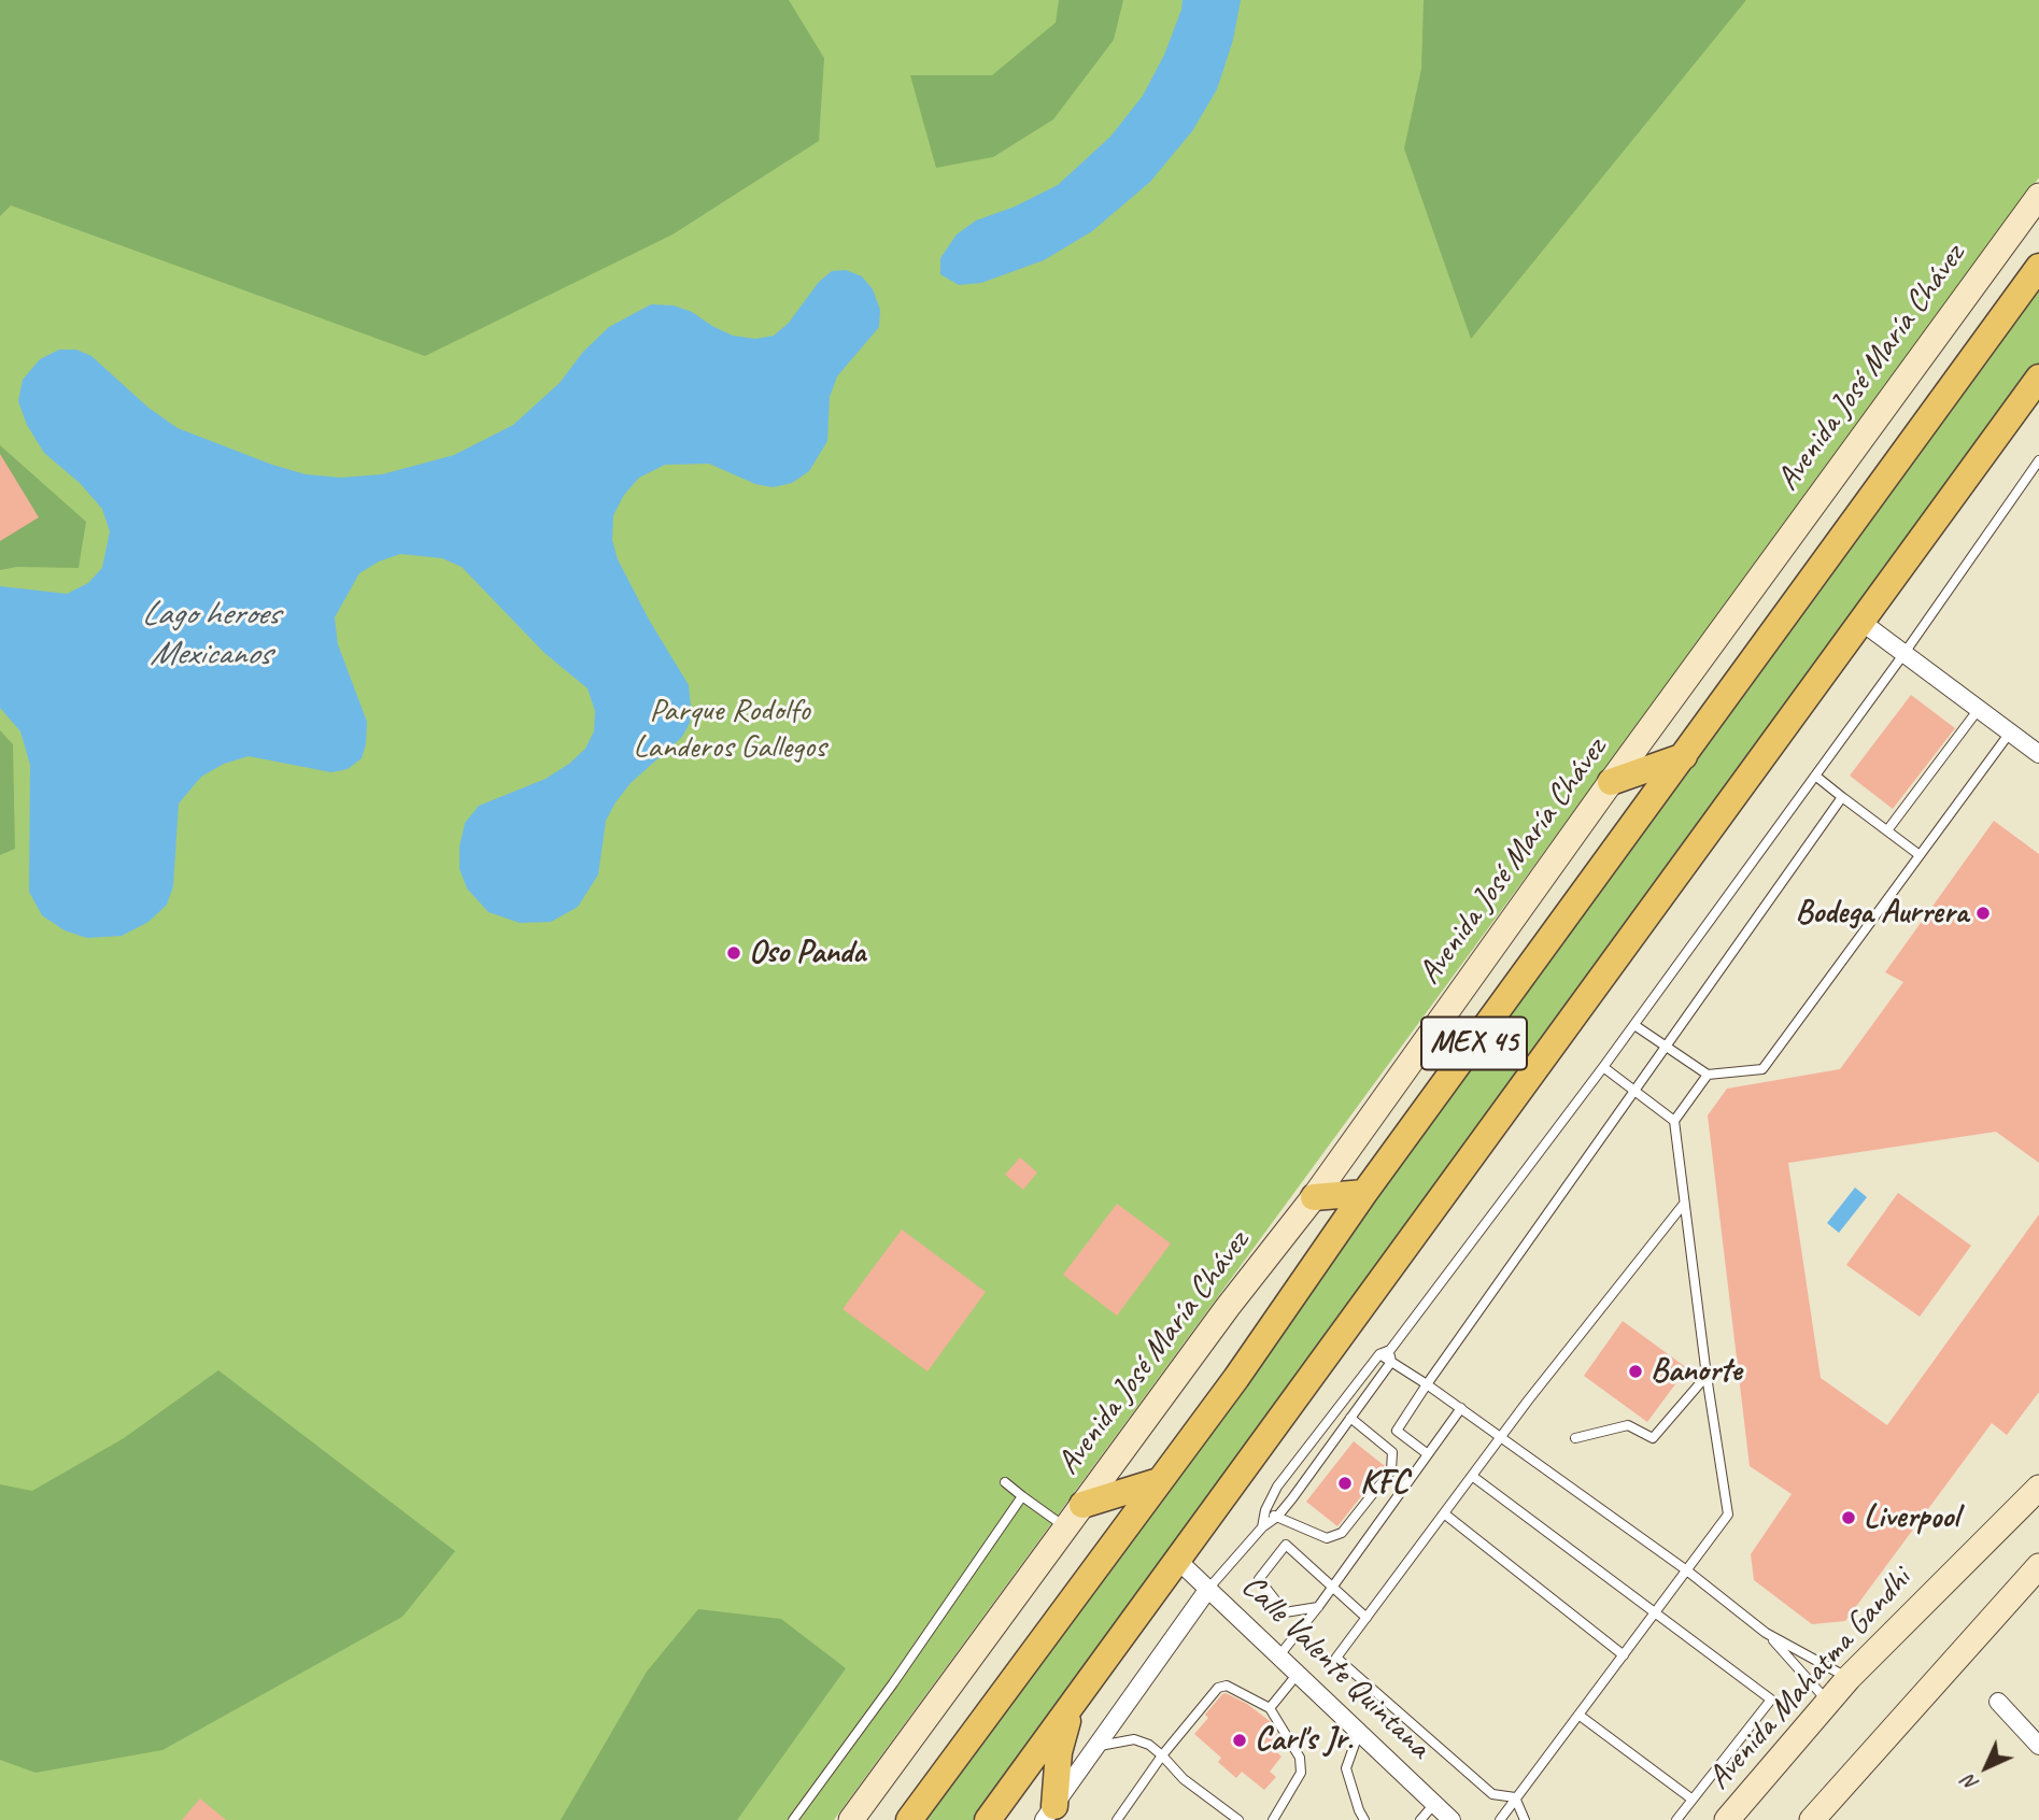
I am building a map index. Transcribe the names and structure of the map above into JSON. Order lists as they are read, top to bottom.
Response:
{
  "streets": {
    "main road": ["MEX 45"],
    "street": ["Avenida José María Chávez", "Calle Valente Quintana", "Avenida Mahatma Gandhi"]
  },
  "crossings": [
    ["MEX 45", "Calle Valente Quintana"]
  ],
  "water": ["Lago heroes Mexicanos"],
  "parks": ["Parque Rodolfo Landeros Gallegos"],
  "places": [
    "Bodega Aurrera",
    "Oso Panda",
    "Banorte",
    "KFC",
    "Liverpool",
    "Carl's Jr."
  ],
  "north": "bottom left"
}
